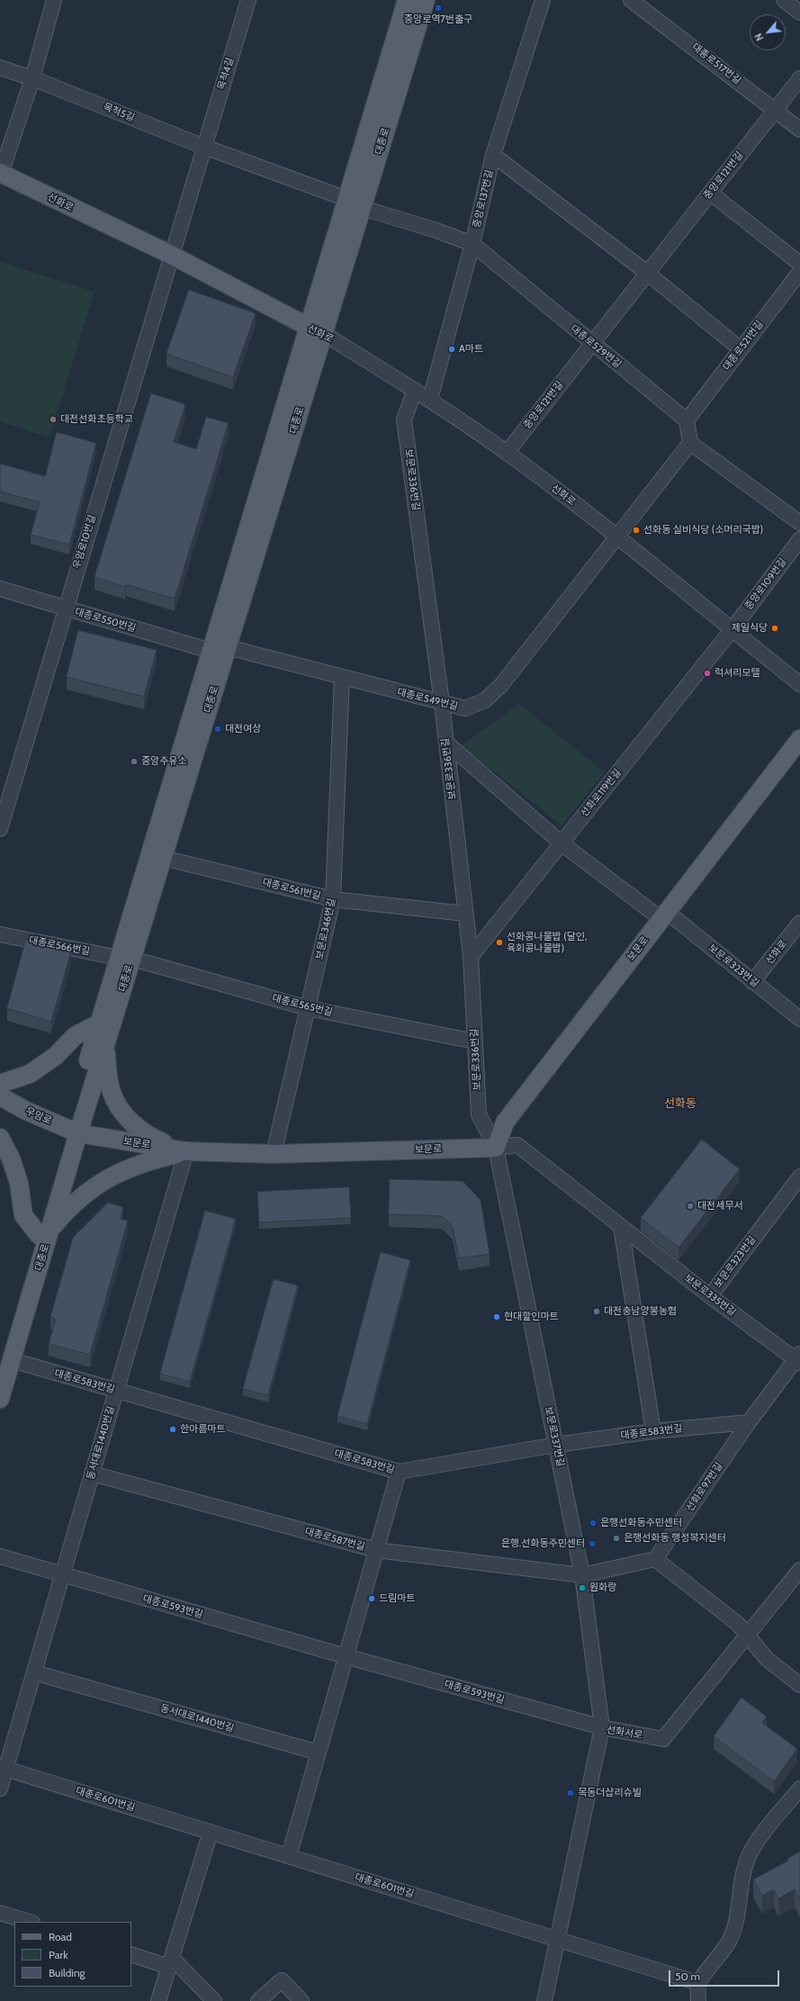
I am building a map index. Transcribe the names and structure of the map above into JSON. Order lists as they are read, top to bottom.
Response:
{
  "streets": {
    "main road": [
      "대종로",
      "선화로",
      "보문로",
      "우암로"
    ],
    "street": [
      "대종로517번길",
      "목척4길",
      "목척5길",
      "중앙로121번길",
      "중앙로137번길",
      "대종로521번길",
      "대종로529번길",
      "보문로336번길",
      "우암로10번길",
      "중앙로109번길",
      "대종로550번길",
      "대종로549번길",
      "선화로119번길",
      "대종로561번길",
      "보문로346번길",
      "대종로566번길",
      "보문로323번길",
      "대종로565번길",
      "보문로335번길",
      "대종로583번길",
      "보문로337번길",
      "동서대로1440번길",
      "선화로97번길",
      "대종로587번길",
      "대종로593번길",
      "선화서로",
      "대종로601번길"
    ]
  },
  "crossings": [
    ["대종로517번길", "중앙로121번길"],
    ["목척4길", "목척5길"],
    ["목척4길", "선화로"],
    ["목척4길", "우암로10번길"],
    ["대종로", "선화로"],
    ["대종로", "대종로529번길"],
    ["대종로", "대종로550번길"],
    ["대종로", "대종로549번길"],
    ["대종로", "대종로561번길"],
    ["대종로", "대종로566번길"],
    ["대종로", "보문로"],
    ["대종로", "대종로565번길"],
    ["대종로", "우암로"],
    ["대종로", "대종로583번길"],
    ["중앙로121번길", "선화로"],
    ["중앙로121번길", "대종로529번길"],
    ["중앙로137번길", "선화로"],
    ["중앙로137번길", "대종로529번길"],
    ["선화로", "보문로336번길"],
    ["선화로", "우암로10번길"],
    ["선화로", "중앙로109번길"],
    ["선화로", "대종로549번길"],
    ["선화로", "선화로119번길"],
    ["선화로", "보문로323번길"],
    ["대종로521번길", "대종로529번길"],
    ["보문로336번길", "대종로549번길"],
    ["보문로336번길", "선화로119번길"],
    ["보문로336번길", "대종로561번길"],
    ["보문로336번길", "보문로"],
    ["보문로336번길", "대종로565번길"],
    ["보문로336번길", "보문로335번길"],
    ["보문로336번길", "보문로337번길"],
    ["우암로10번길", "대종로550번길"],
    ["중앙로109번길", "선화로119번길"],
    ["대종로550번길", "대종로549번길"],
    ["대종로549번길", "보문로346번길"],
    ["대종로561번길", "보문로346번길"],
    ["보문로346번길", "보문로"],
    ["보문로346번길", "대종로565번길"],
    ["대종로566번길", "대종로565번길"],
    ["보문로", "보문로323번길"],
    ["보문로", "우암로"],
    ["보문로", "보문로335번길"],
    ["보문로", "보문로337번길"],
    ["보문로", "동서대로1440번길"],
    ["보문로323번길", "보문로335번길"],
    ["보문로335번길", "보문로337번길"],
    ["보문로335번길", "선화로97번길"],
    ["대종로583번길", "보문로337번길"],
    ["대종로583번길", "동서대로1440번길"],
    ["대종로583번길", "선화로97번길"],
    ["보문로337번길", "대종로587번길"],
    ["보문로337번길", "대종로593번길"],
    ["보문로337번길", "선화서로"],
    ["동서대로1440번길", "대종로587번길"],
    ["동서대로1440번길", "대종로593번길"],
    ["동서대로1440번길", "대종로601번길"],
    ["선화로97번길", "대종로587번길"],
    ["대종로593번길", "선화서로"],
    ["선화서로", "대종로601번길"]
  ],
  "districts": ["선화동"],
  "places": [
    "중앙로역7번출구",
    "A마트",
    "대전선화초등학교",
    "선화동 실비식당 (소머리국밥)",
    "제일식당",
    "럭셔리모텔",
    "대전여상",
    "중앙주유소",
    "선화콩나물밥 (달인, 육회콩나물밥)",
    "대전세무서",
    "대전충남양봉농협",
    "현대할인마트",
    "한아름마트",
    "은행선화동주민센터",
    "은행선화동 행정복지센터",
    "은행.선화동주민센터",
    "원화랑",
    "드림마트",
    "목동더샵리슈빌"
  ],
  "legend": ["Road", "Park", "Building"],
  "scale_bar": "50 m",
  "north": "bottom left"
}
